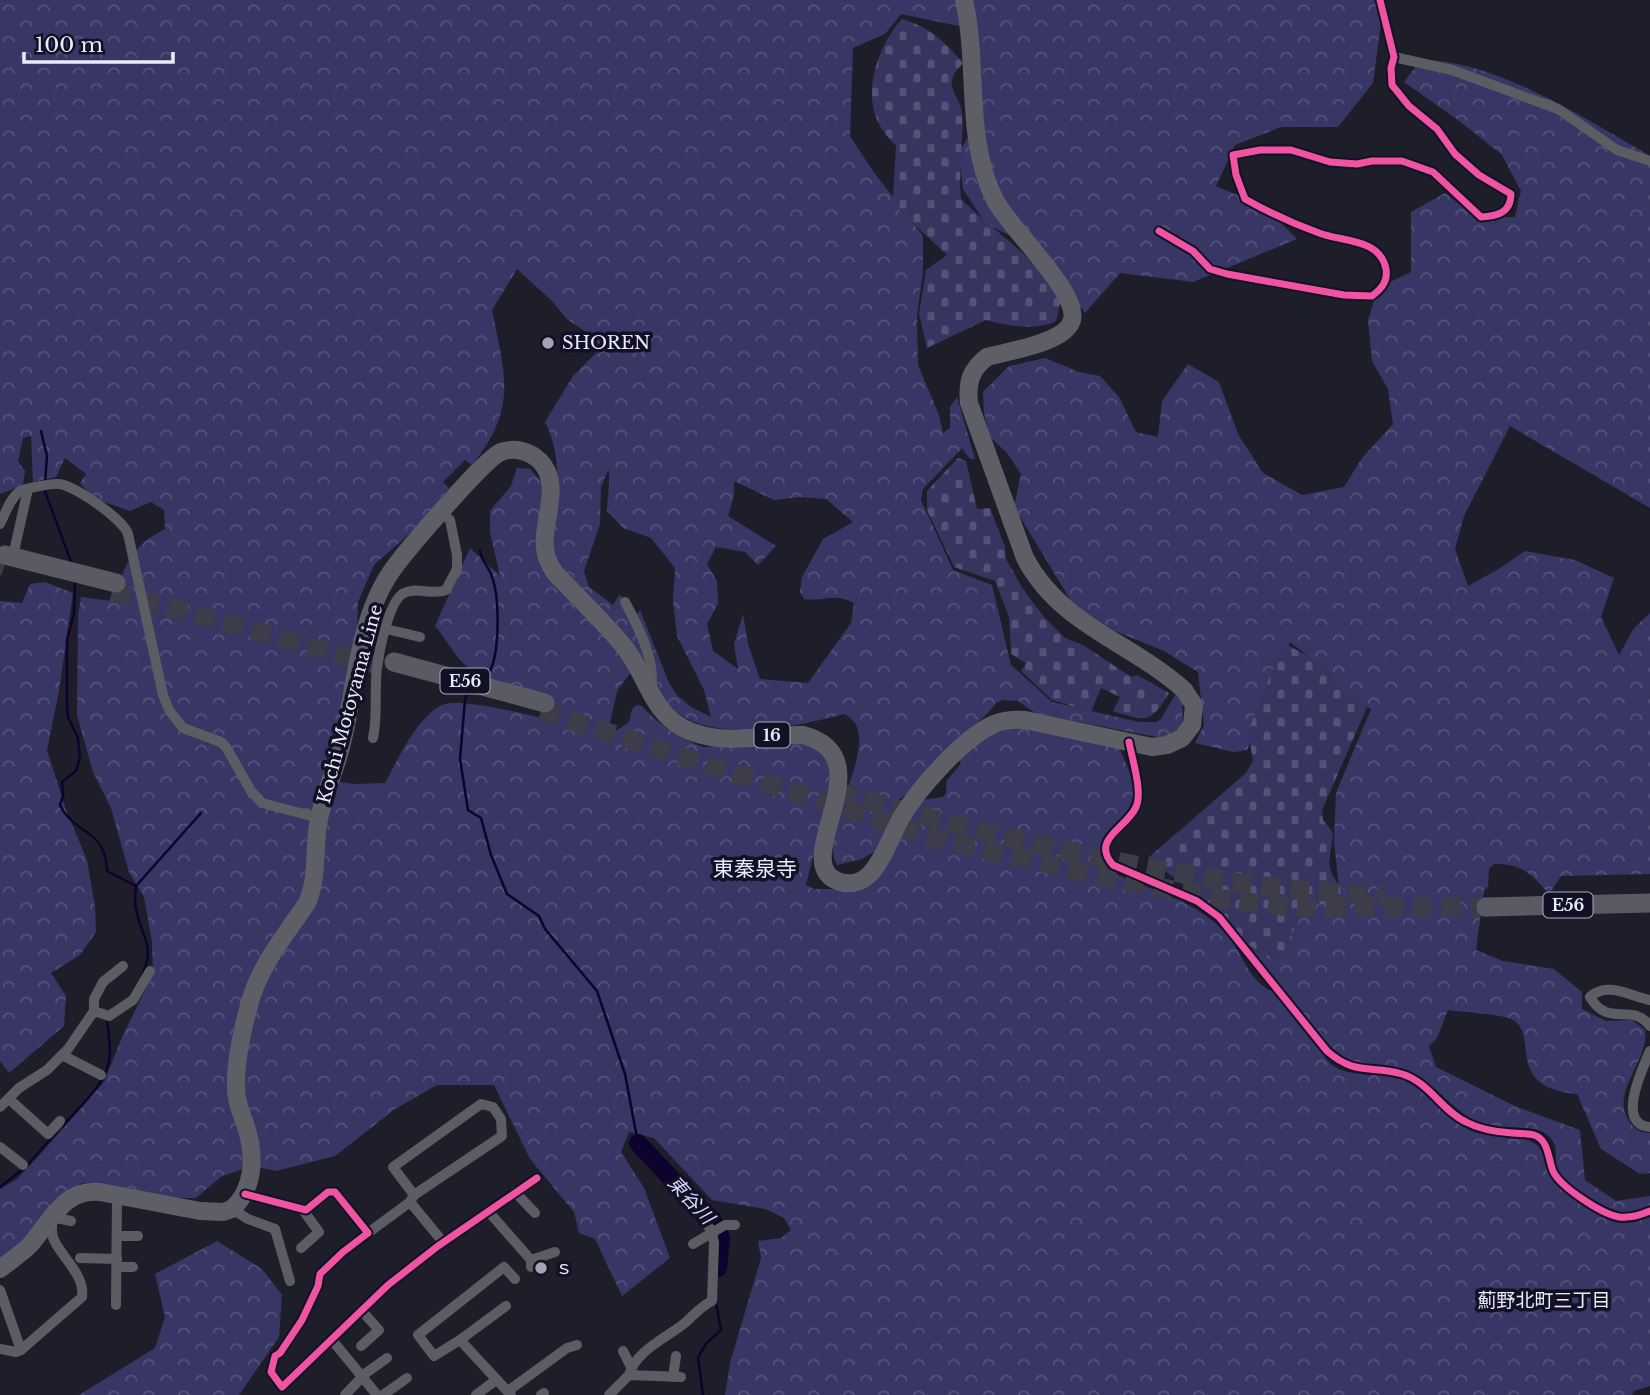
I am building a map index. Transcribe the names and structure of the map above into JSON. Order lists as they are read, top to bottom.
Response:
{
  "streets": {
    "highway": ["E56"],
    "main road": ["Kochi Motoyama Line", "16"]
  },
  "districts": ["東秦泉寺", "薊野北町三丁目"],
  "water": ["東谷川"],
  "places": ["SHOREN", "ｓ"],
  "scale_bar": "100 m"
}
